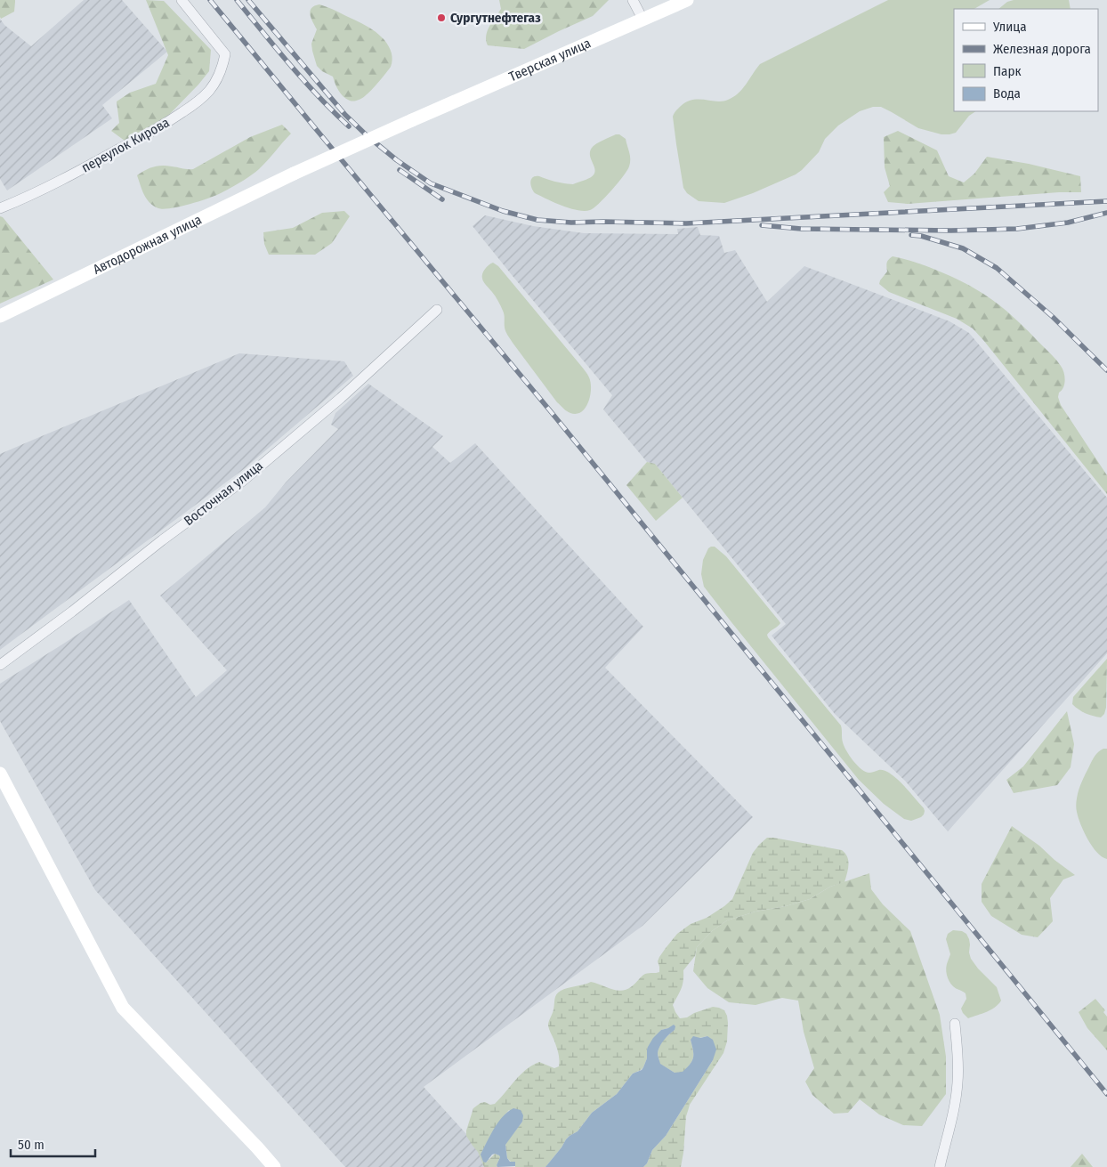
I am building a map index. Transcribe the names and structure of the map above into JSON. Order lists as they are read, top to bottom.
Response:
{
  "streets": {
    "main road": ["Тверская улица", "Автодорожная улица"],
    "street": ["переулок Кирова", "Восточная улица"]
  },
  "crossings": [
    ["Тверская улица", "Автодорожная улица"]
  ],
  "places": ["Сургутнефтегаз"],
  "legend": [
    "Улица",
    "Железная дорога",
    "Парк",
    "Вода"
  ],
  "scale_bar": "50 m"
}
